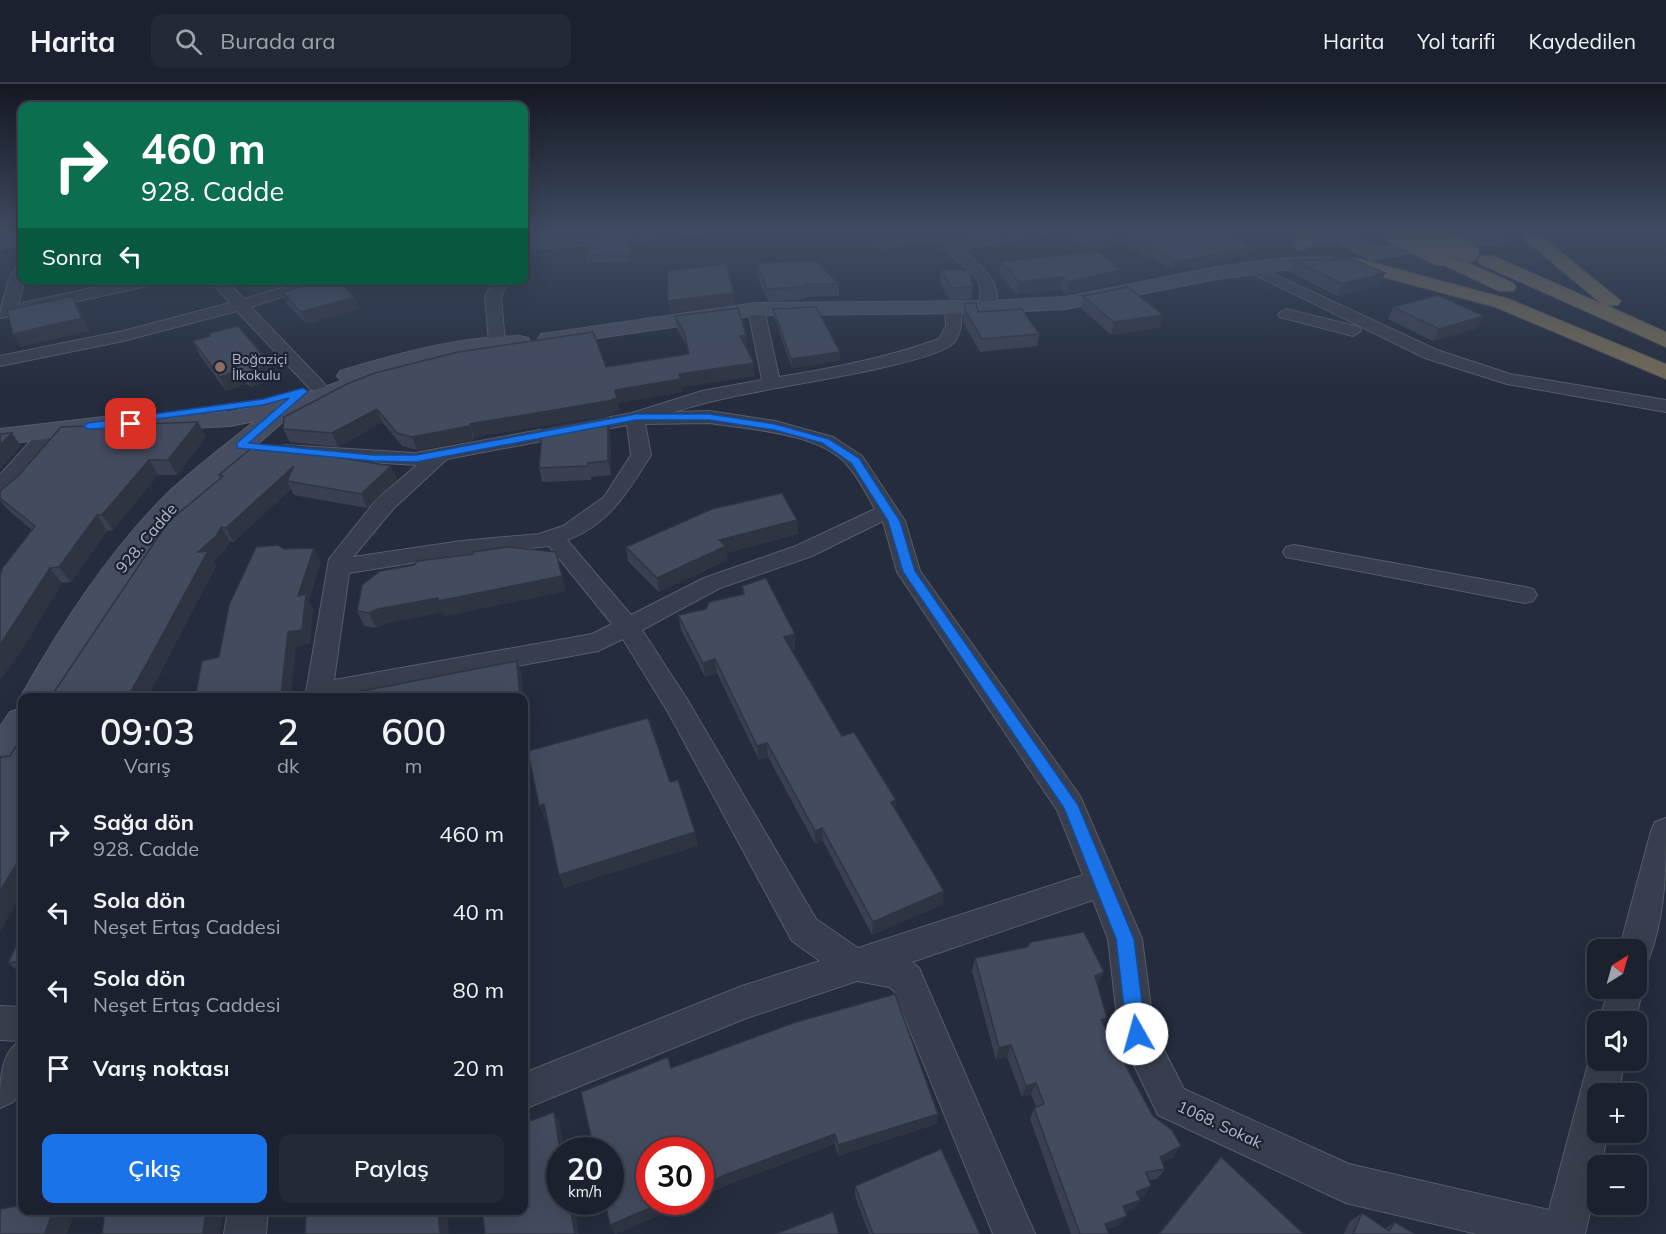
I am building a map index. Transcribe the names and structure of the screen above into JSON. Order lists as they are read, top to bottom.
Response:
{
  "streets": {
    "main road": ["928. Cadde"],
    "street": ["1068. Sokak"]
  },
  "crossings": [
    ["928. Cadde", "1068. Sokak"]
  ],
  "places": ["Boğaziçi İlkokulu"],
  "north": "top right",
  "page": {
    "header": "Harita",
    "search": "Burada ara",
    "nav": ["Harita", "Yol tarifi", "Kaydedilen"],
    "turn": ["460 m", "928. Cadde"],
    "then": "Sonra",
    "eta": [
      "09:03",
      "Varış",
      "2",
      "dk",
      "600",
      "m"
    ],
    "list": [
      {
        "name": "Sağa dön",
        "note": "928. Cadde",
        "value": "460 m"
      },
      {
        "name": "Sola dön",
        "note": "Neşet Ertaş Caddesi",
        "value": "40 m"
      },
      {
        "name": "Sola dön",
        "note": "Neşet Ertaş Caddesi",
        "value": "80 m"
      },
      {
        "name": "Varış noktası",
        "value": "20 m"
      }
    ],
    "map_buttons": ["+", "−"],
    "buttons": ["Çıkış", "Paylaş"],
    "speed": "20 km/h",
    "limit": "30"
  }
}
